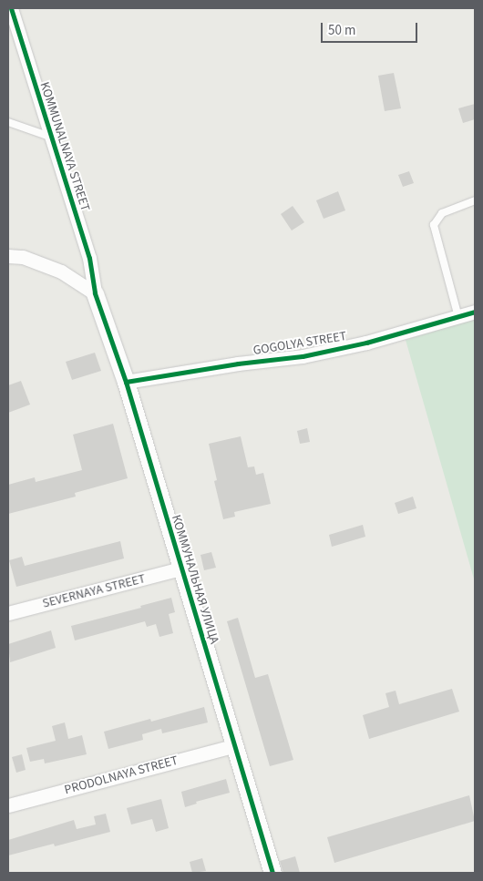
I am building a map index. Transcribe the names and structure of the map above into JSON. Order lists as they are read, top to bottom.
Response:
{
  "streets": {
    "street": [
      "KOMMUNALNAYA STREET",
      "GOGOLYA STREET",
      "КОММУНАЛЬНАЯ УЛИЦА",
      "SEVERNAYA STREET",
      "PRODOLNAYA STREET"
    ]
  },
  "crossings": [
    ["KOMMUNALNAYA STREET", "КОММУНАЛЬНАЯ УЛИЦА"],
    ["GOGOLYA STREET", "КОММУНАЛЬНАЯ УЛИЦА"],
    ["КОММУНАЛЬНАЯ УЛИЦА", "SEVERNAYA STREET"],
    ["КОММУНАЛЬНАЯ УЛИЦА", "PRODOLNAYA STREET"]
  ],
  "scale_bar": "50 m"
}
